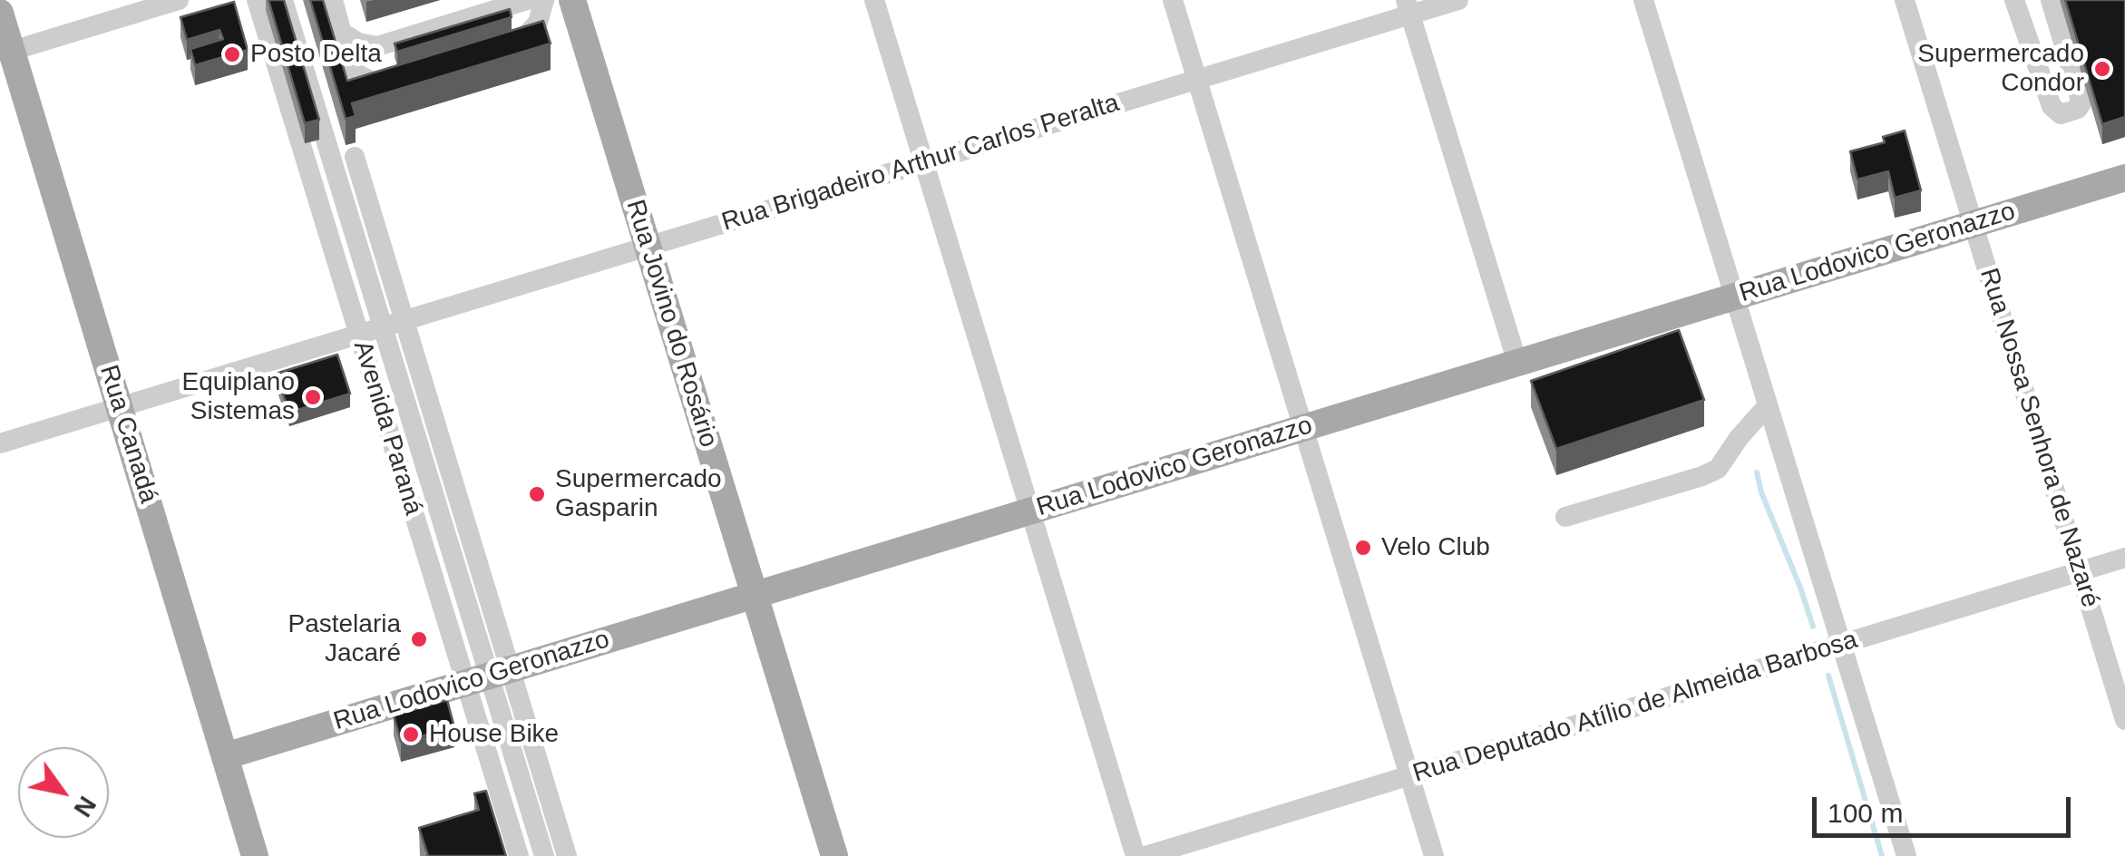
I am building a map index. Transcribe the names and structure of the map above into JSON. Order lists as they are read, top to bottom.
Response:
{
  "streets": {
    "main road": ["Rua Lodovico Geronazzo", "Rua Jovino do Rosário", "Rua Canadá"],
    "street": [
      "Rua Brigadeiro Arthur Carlos Peralta",
      "Avenida Paraná",
      "Rua Nossa Senhora de Nazaré",
      "Rua Deputado Atílio de Almeida Barbosa"
    ]
  },
  "crossings": [
    ["Rua Brigadeiro Arthur Carlos Peralta", "Rua Jovino do Rosário"],
    ["Rua Brigadeiro Arthur Carlos Peralta", "Avenida Paraná"],
    ["Rua Brigadeiro Arthur Carlos Peralta", "Rua Canadá"],
    ["Rua Lodovico Geronazzo", "Rua Jovino do Rosário"],
    ["Rua Lodovico Geronazzo", "Avenida Paraná"],
    ["Rua Lodovico Geronazzo", "Rua Canadá"],
    ["Rua Lodovico Geronazzo", "Rua Nossa Senhora de Nazaré"],
    ["Rua Nossa Senhora de Nazaré", "Rua Deputado Atílio de Almeida Barbosa"]
  ],
  "places": [
    "Posto Delta",
    "Supermercado Condor",
    "Equiplano Sistemas",
    "Supermercado Gasparin",
    "Velo Club",
    "Pastelaria Jacaré",
    "House Bike"
  ],
  "scale_bar": "100 m",
  "north": "bottom right"
}
